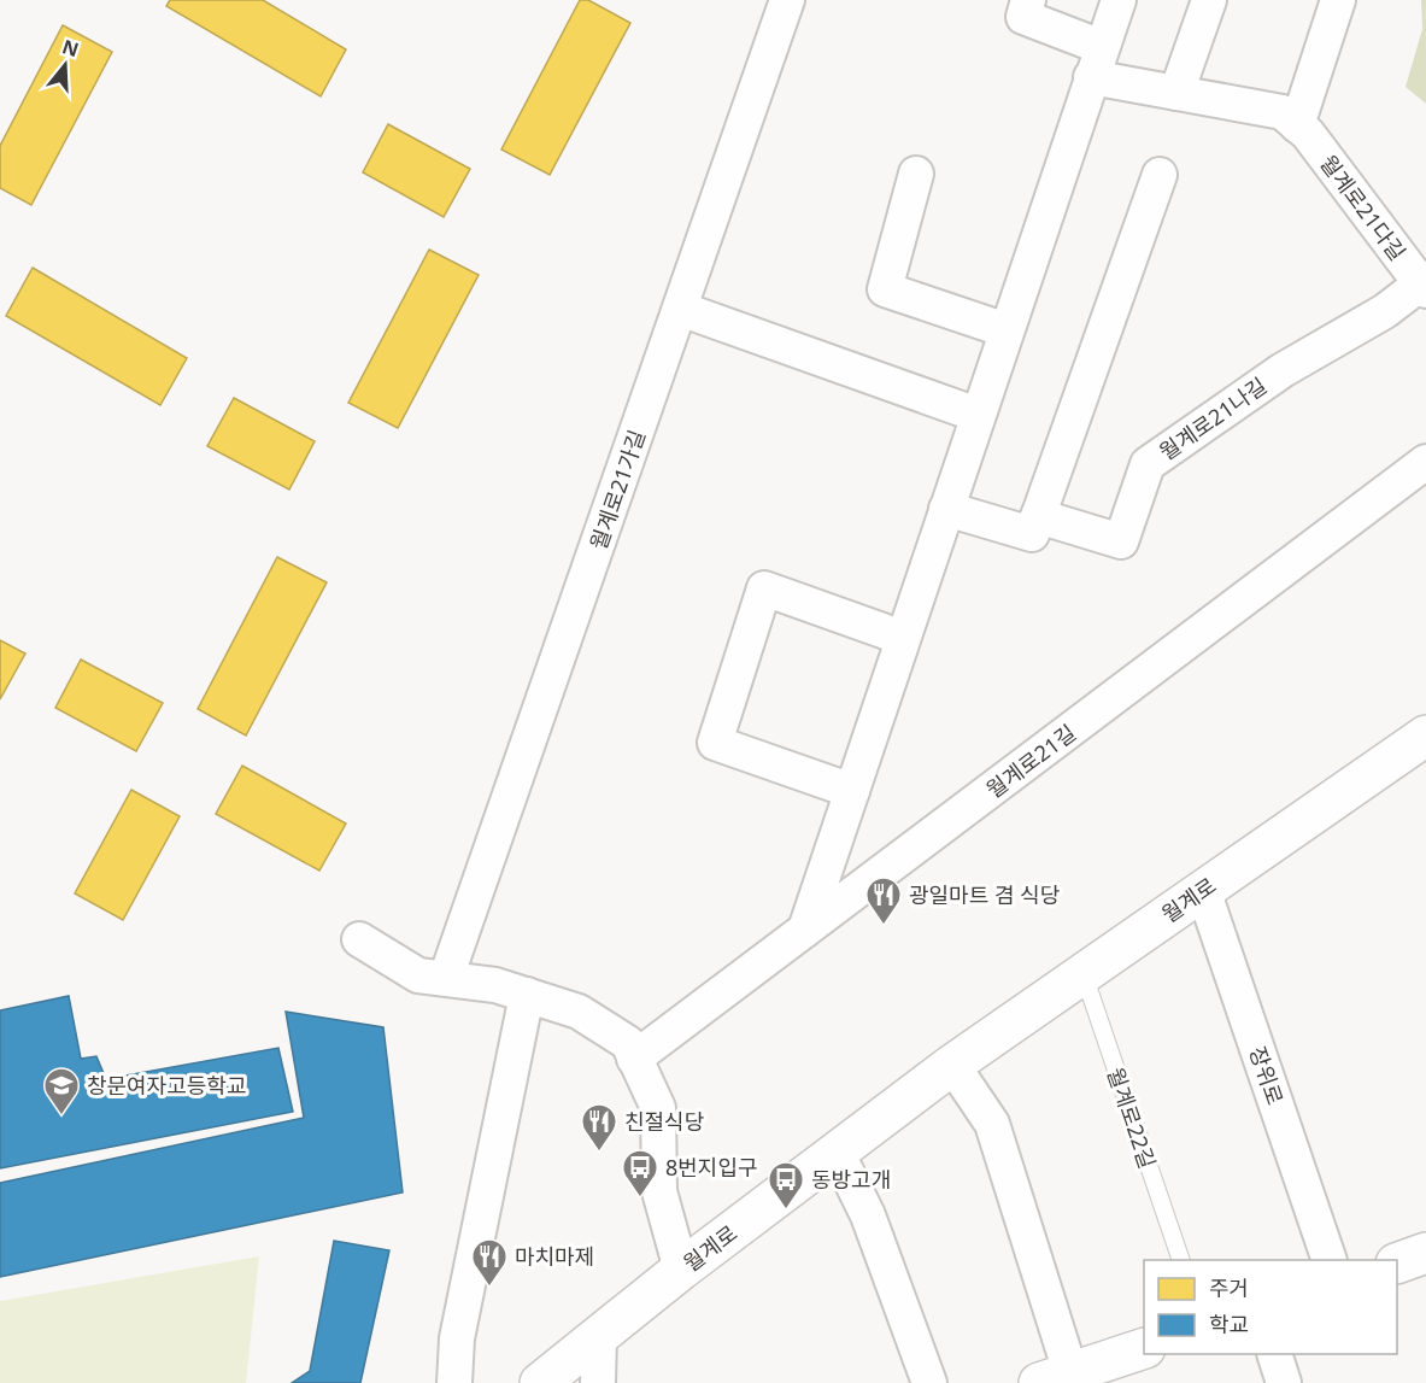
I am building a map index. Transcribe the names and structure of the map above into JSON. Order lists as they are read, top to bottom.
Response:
{
  "streets": {
    "main road": ["월계로"],
    "street": [
      "월계로21다길",
      "월계로21나길",
      "월계로21가길",
      "월계로21길",
      "장위로"
    ],
    "lane": ["월계로22길"]
  },
  "crossings": [
    ["월계로21다길", "월계로21나길"],
    ["월계로", "장위로"],
    ["월계로", "월계로22길"]
  ],
  "places": {
    "restaurant": ["광일마트 겸 식당", "친절식당", "마치마제"],
    "school or university": ["창문여자고등학교"],
    "bus stop": ["8번지입구", "동방고개"]
  },
  "legend": ["주거", "학교"],
  "north": "top"
}
